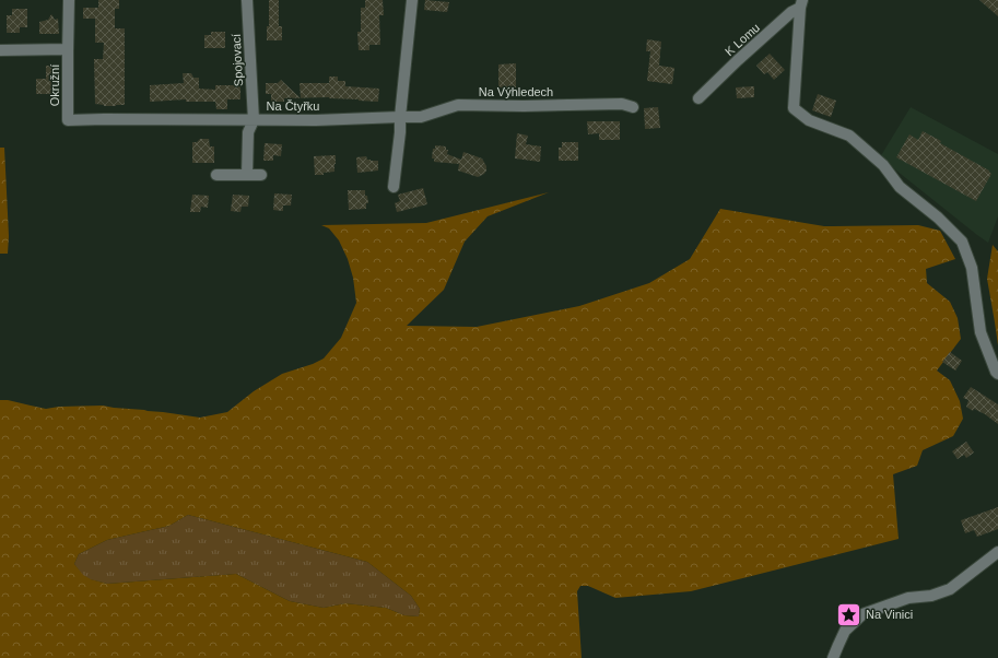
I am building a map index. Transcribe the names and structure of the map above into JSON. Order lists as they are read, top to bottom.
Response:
{
  "streets": {
    "street": [
      "K Lomu",
      "Spojovací",
      "Okružní",
      "Na Výhledech",
      "Na Čtyřku"
    ]
  },
  "crossings": [
    ["Spojovací", "Na Čtyřku"],
    ["Okružní", "Na Čtyřku"],
    ["Na Výhledech", "Na Čtyřku"]
  ],
  "places": {
    "place": ["Na Vinici"]
  }
}
